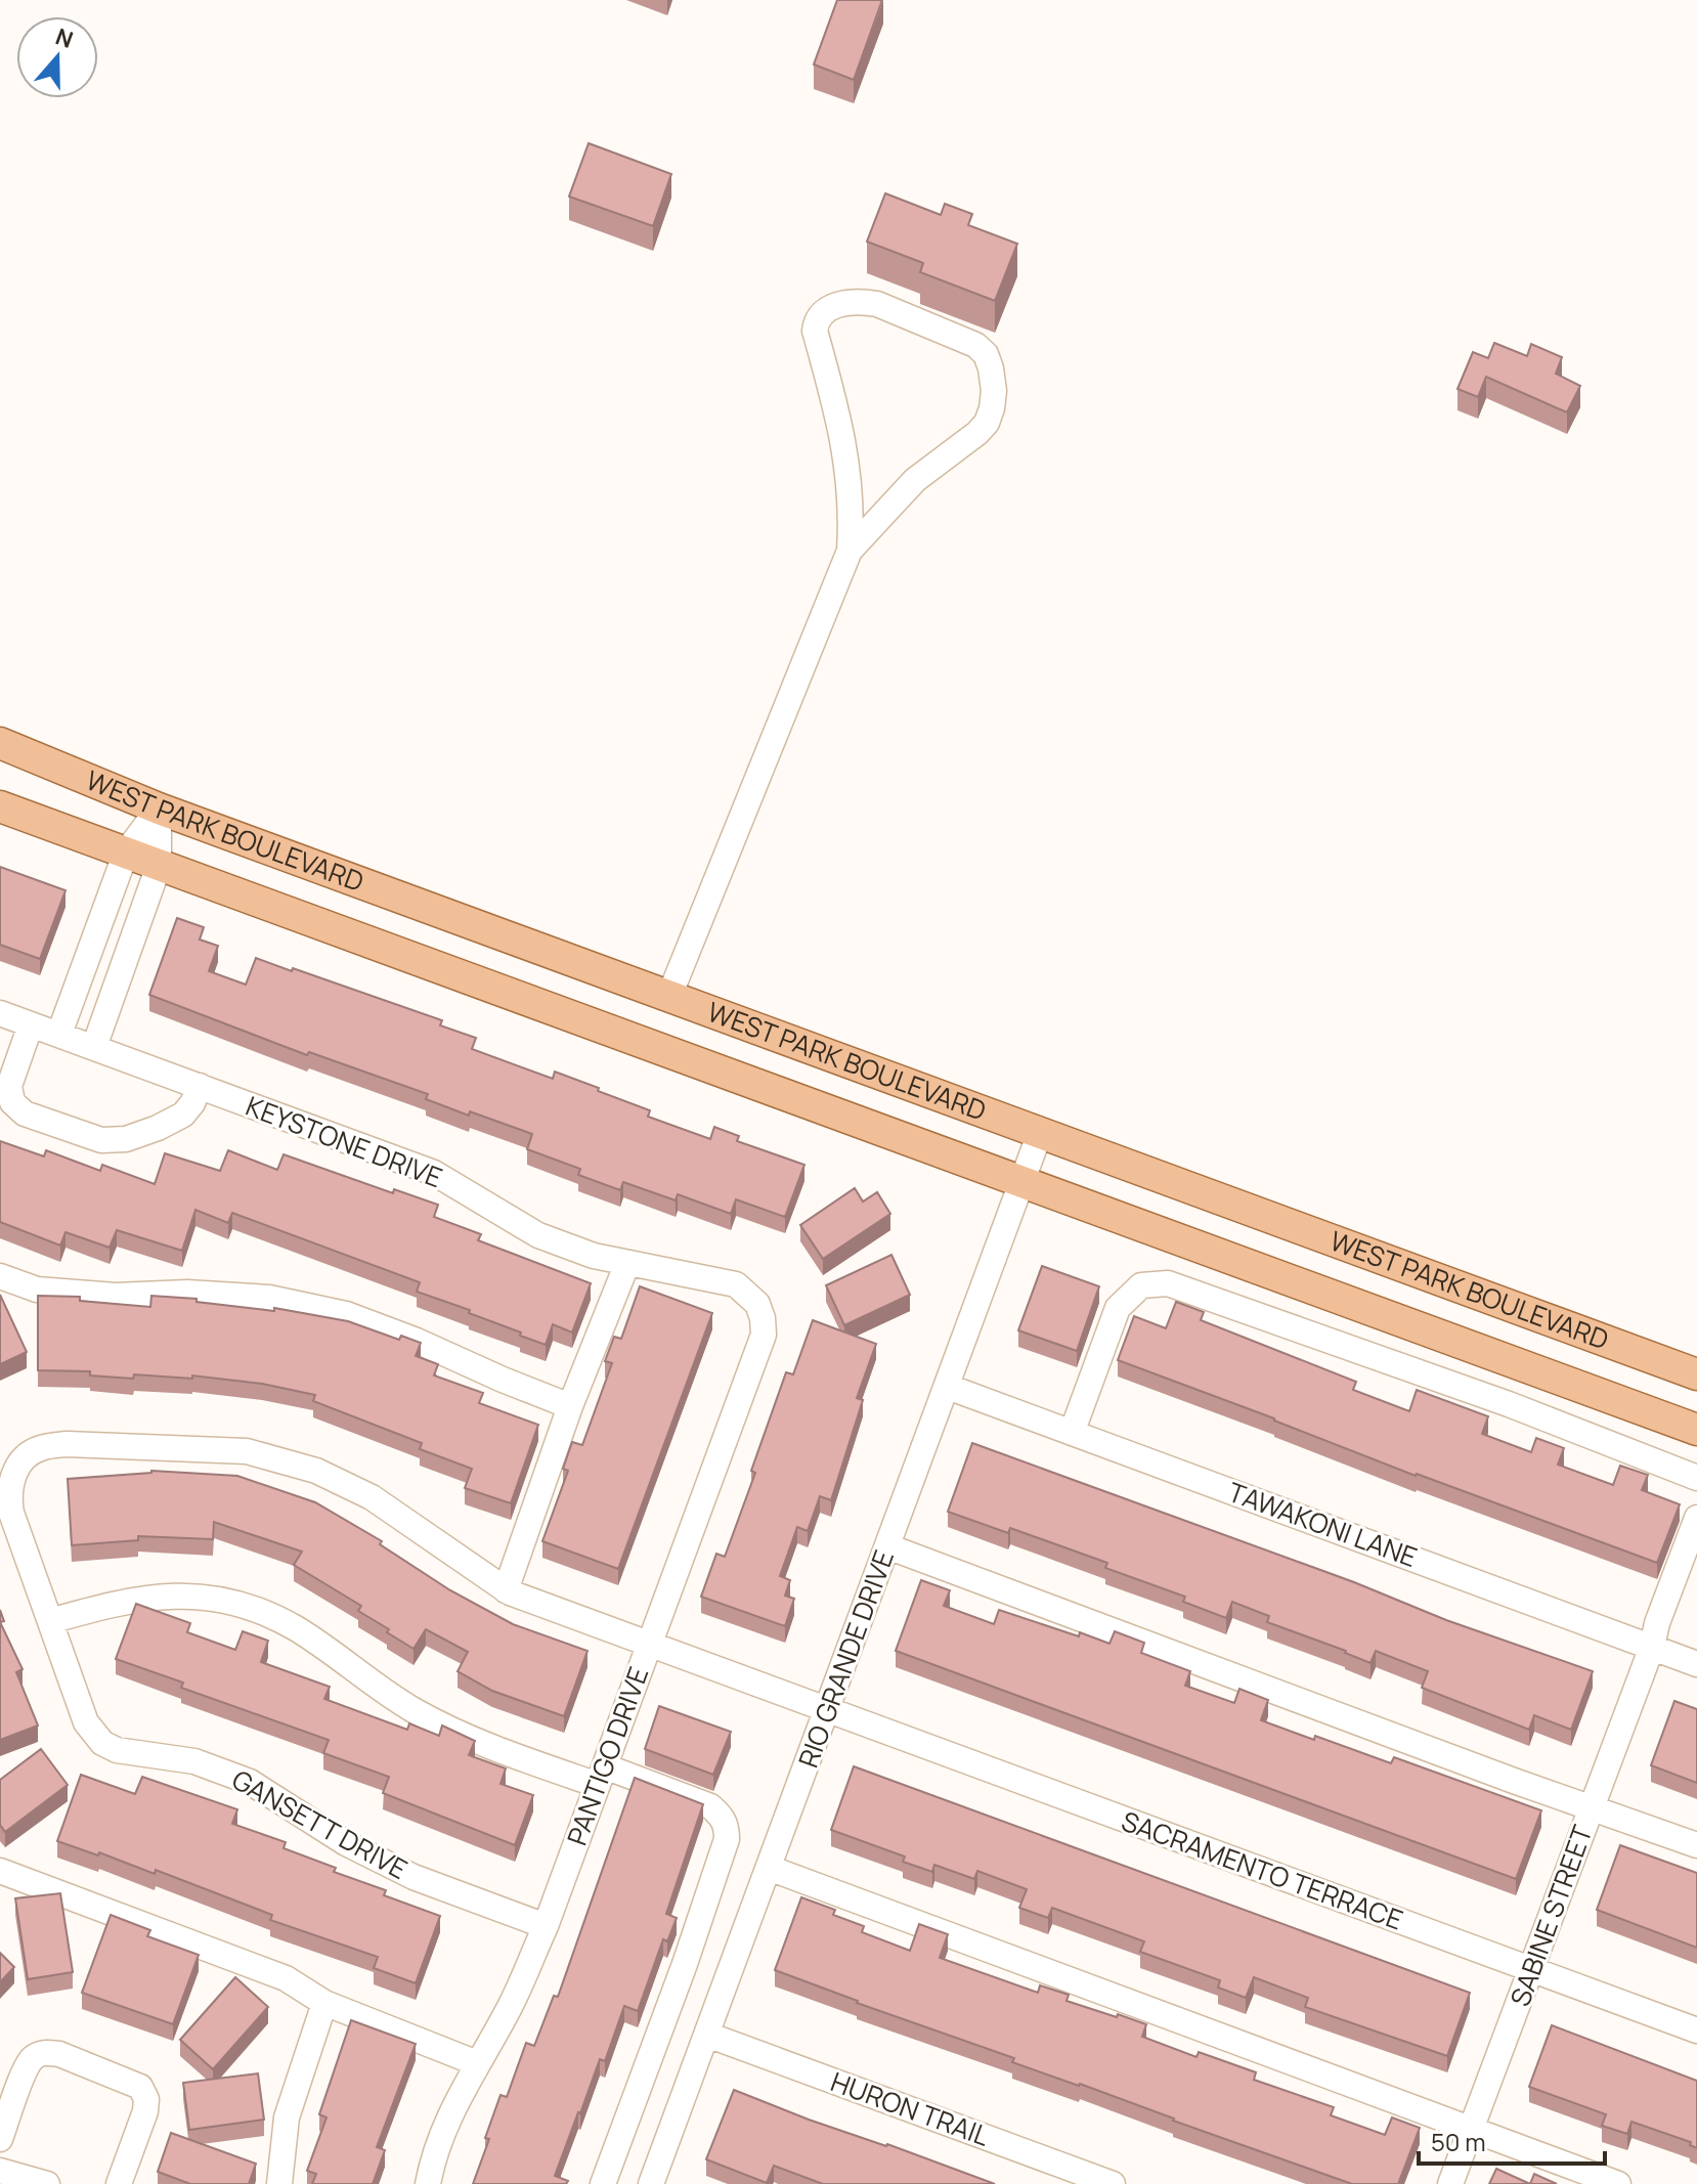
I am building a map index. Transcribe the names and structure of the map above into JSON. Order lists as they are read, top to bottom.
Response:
{
  "streets": {
    "main road": ["WEST PARK BOULEVARD"],
    "street": [
      "KEYSTONE DRIVE",
      "TAWAKONI LANE",
      "RIO GRANDE DRIVE",
      "PANTIGO DRIVE",
      "GANSETT DRIVE",
      "SACRAMENTO TERRACE",
      "SABINE STREET",
      "HURON TRAIL"
    ]
  },
  "crossings": [
    ["WEST PARK BOULEVARD", "RIO GRANDE DRIVE"],
    ["KEYSTONE DRIVE", "PANTIGO DRIVE"],
    ["TAWAKONI LANE", "RIO GRANDE DRIVE"],
    ["TAWAKONI LANE", "SABINE STREET"],
    ["RIO GRANDE DRIVE", "SACRAMENTO TERRACE"],
    ["RIO GRANDE DRIVE", "HURON TRAIL"],
    ["PANTIGO DRIVE", "GANSETT DRIVE"],
    ["PANTIGO DRIVE", "SACRAMENTO TERRACE"],
    ["GANSETT DRIVE", "SACRAMENTO TERRACE"],
    ["SACRAMENTO TERRACE", "SABINE STREET"]
  ],
  "scale_bar": "50 m",
  "north": "top"
}
